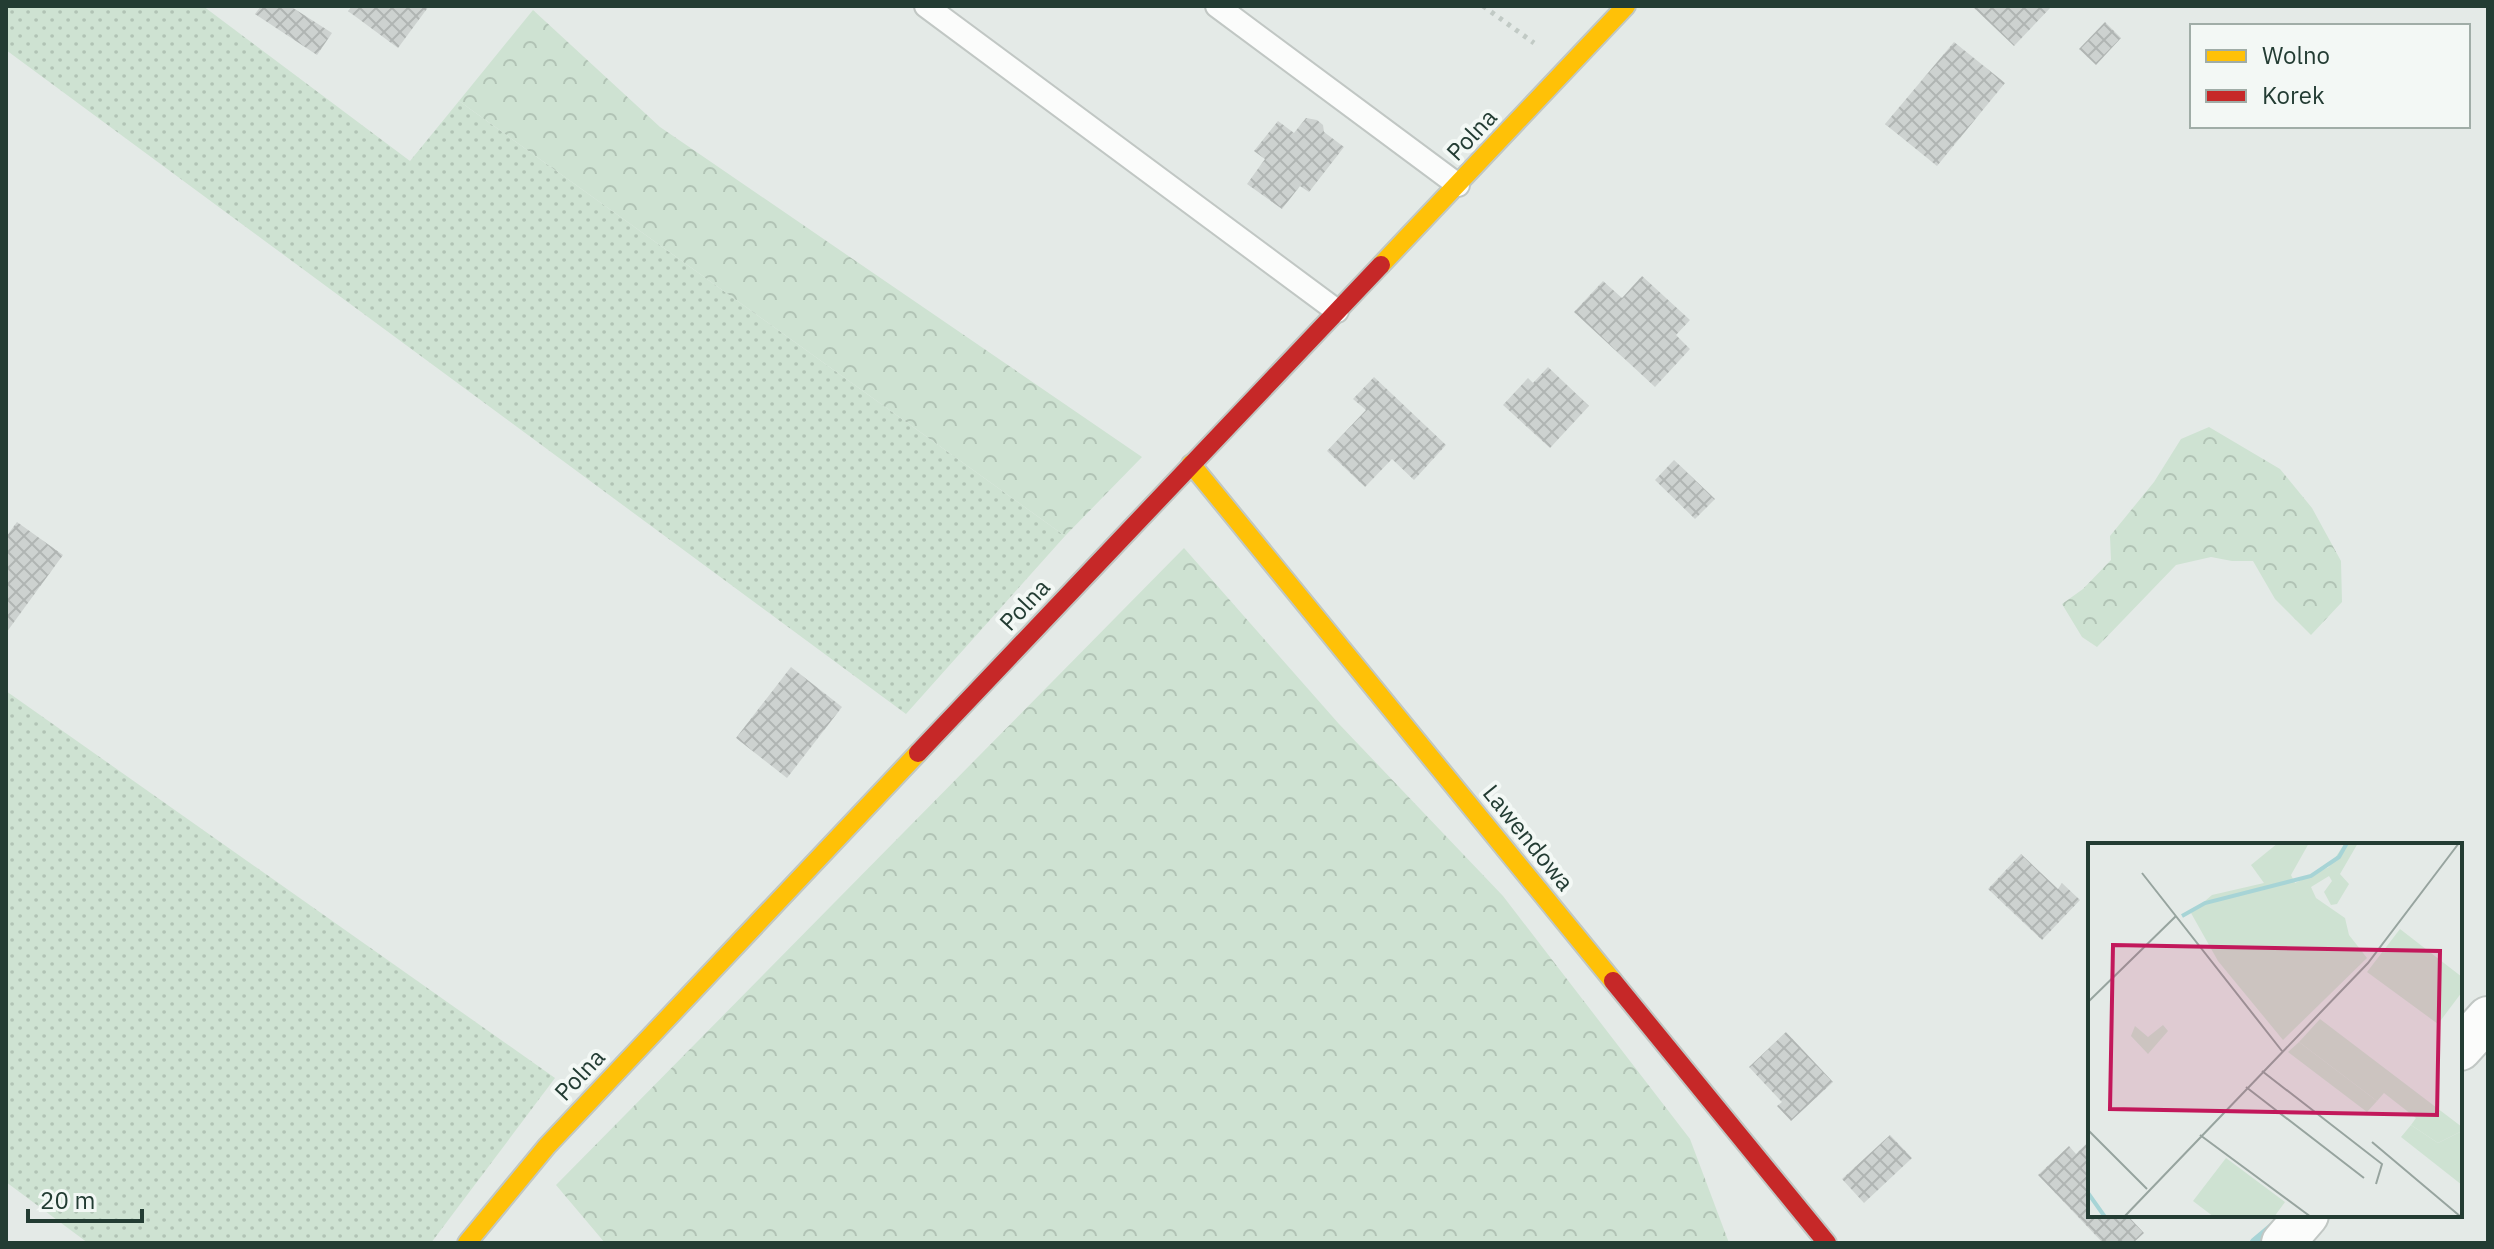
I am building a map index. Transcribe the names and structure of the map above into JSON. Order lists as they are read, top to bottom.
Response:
{
  "streets": {
    "street": ["Polna", "Lawendowa"]
  },
  "crossings": [
    ["Polna", "Lawendowa"]
  ],
  "legend": ["Wolno", "Korek"],
  "scale_bar": "20 m"
}
